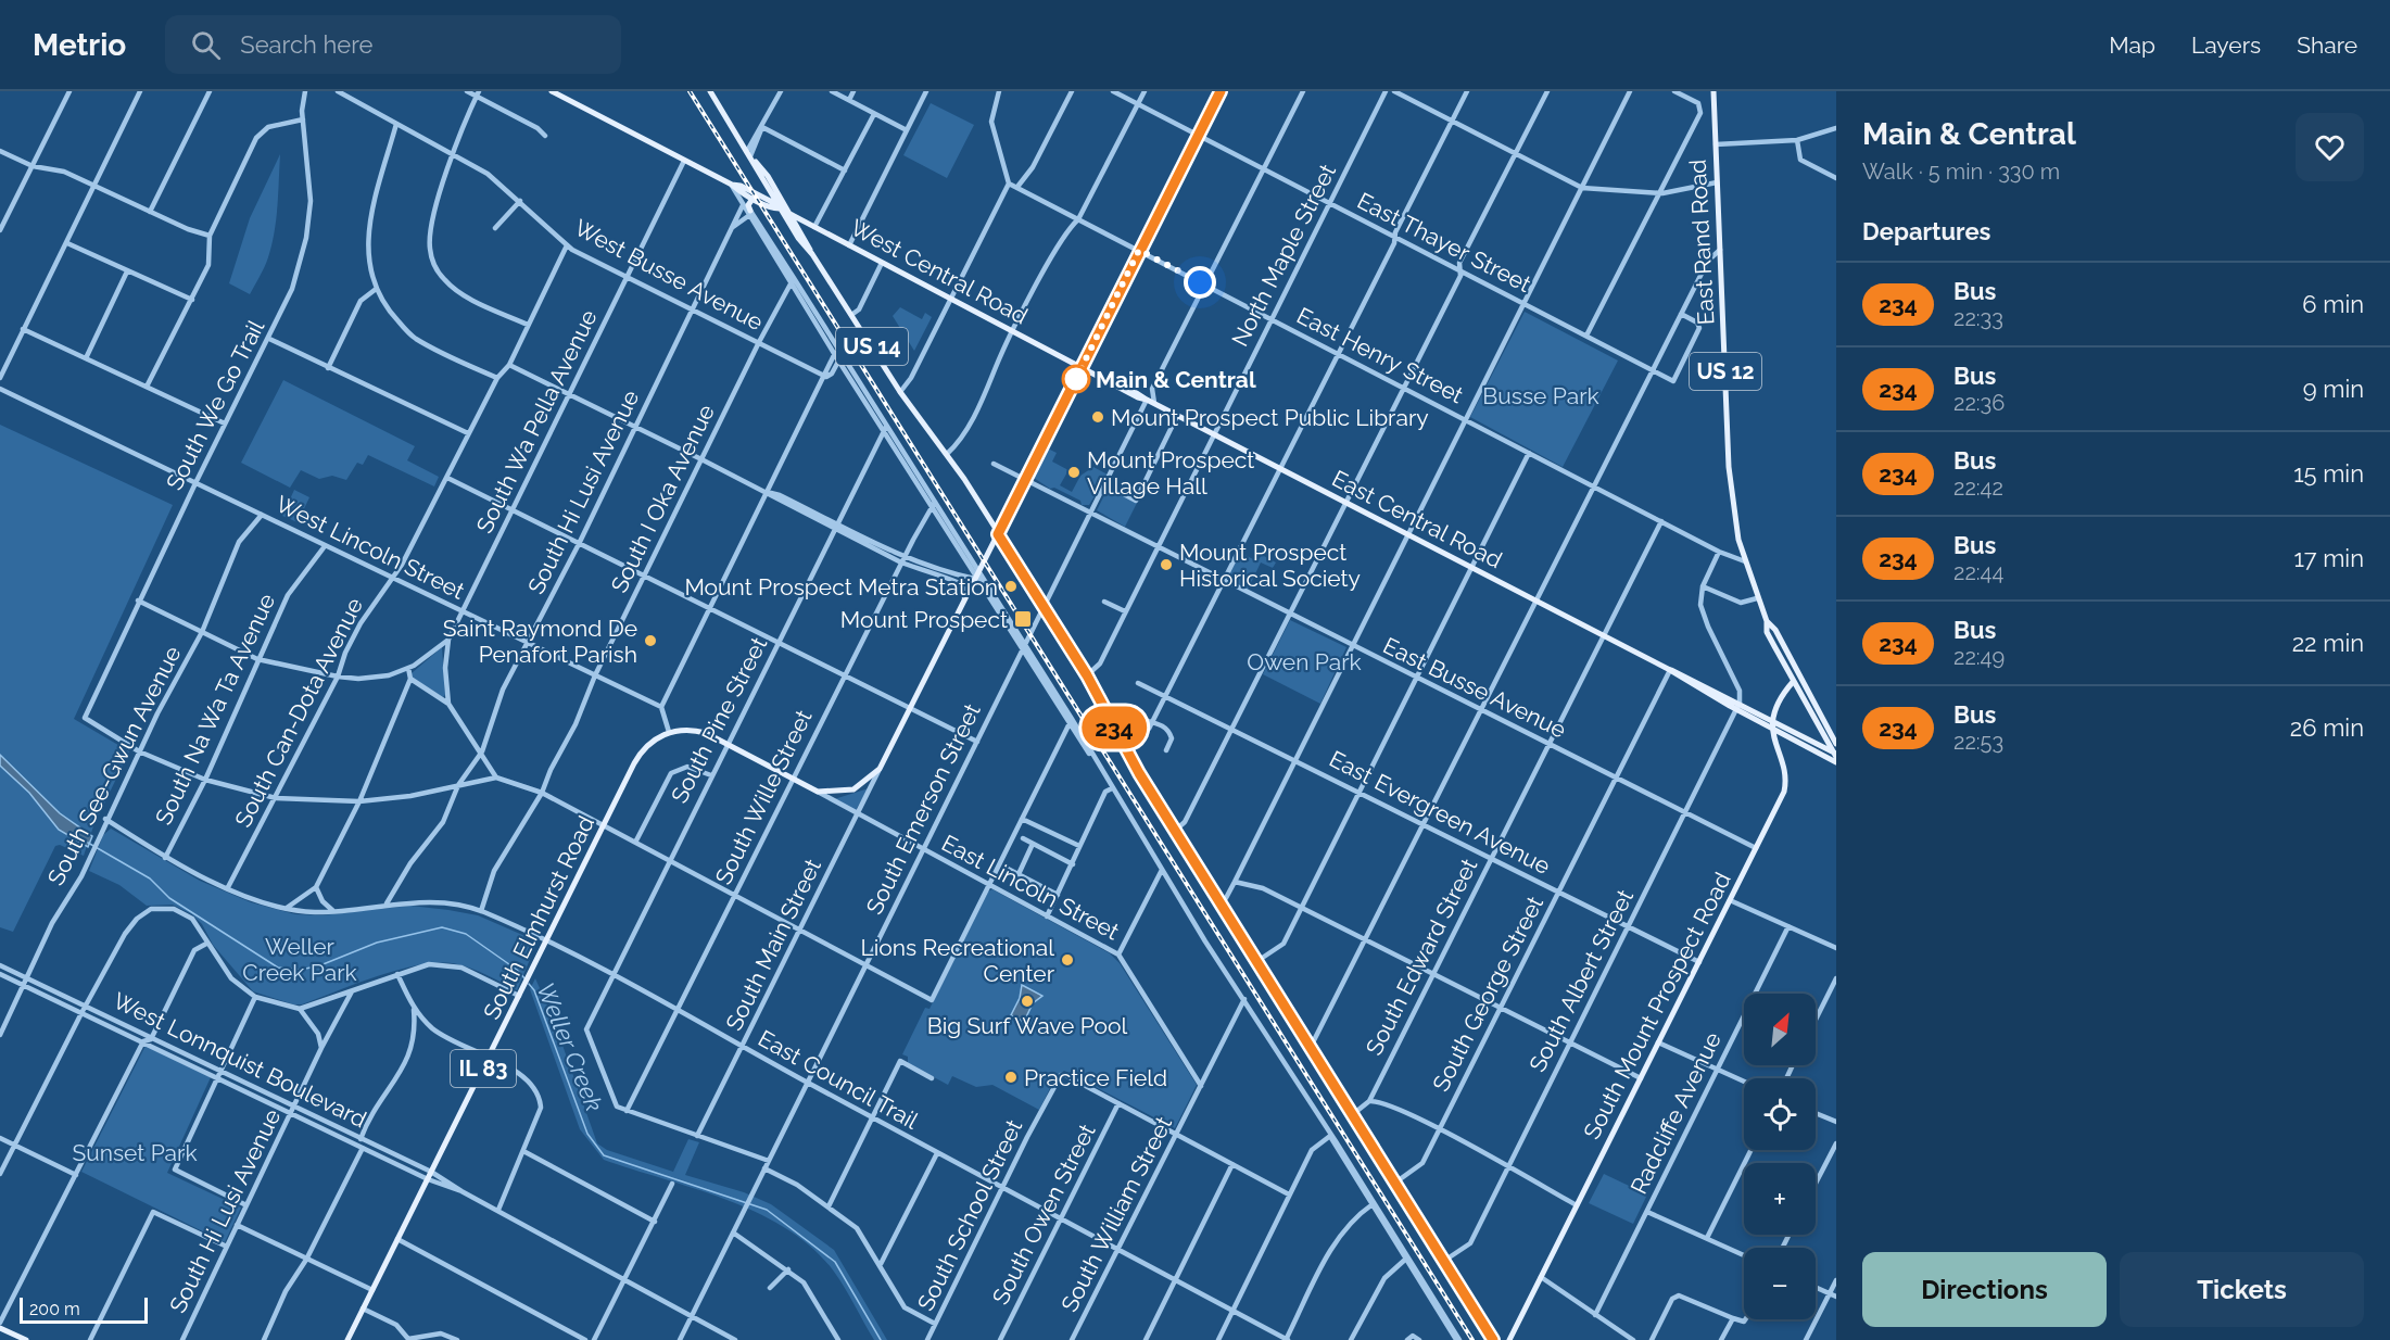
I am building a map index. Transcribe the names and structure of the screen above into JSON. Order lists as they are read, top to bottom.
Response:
{
  "streets": {
    "main road": [
      "East Rand Road",
      "West Central Road",
      "US 14",
      "US 12",
      "East Central Road",
      "South Elmhurst Road",
      "South Main Street",
      "South Mount Prospect Road",
      "IL 83"
    ],
    "street": [
      "East Thayer Street",
      "North Maple Street",
      "West Busse Avenue",
      "East Henry Street",
      "South We Go Trail",
      "South Wa Pella Avenue",
      "South Hi Lusi Avenue",
      "South I Oka Avenue",
      "West Lincoln Street",
      "East Busse Avenue",
      "South Na Wa Ta Avenue",
      "South Can-Dota Avenue",
      "South Pine Street",
      "South See-Gwun Avenue",
      "South Wille Street",
      "South Emerson Street",
      "East Evergreen Avenue",
      "East Lincoln Street",
      "South Edward Street",
      "South Albert Street",
      "South George Street",
      "West Lonnquist Boulevard",
      "East Council Trail",
      "Radcliffe Avenue",
      "South Owen Street",
      "South William Street",
      "South School Street"
    ]
  },
  "crossings": [
    ["East Thayer Street", "North Maple Street"],
    ["East Thayer Street", "South Main Street"],
    ["East Rand Road", "East Henry Street"],
    ["East Rand Road", "East Central Road"],
    ["East Rand Road", "South Mount Prospect Road"],
    ["North Maple Street", "US 14"],
    ["North Maple Street", "East Henry Street"],
    ["North Maple Street", "East Central Road"],
    ["North Maple Street", "East Busse Avenue"],
    ["West Central Road", "US 14"],
    ["West Central Road", "South Wa Pella Avenue"],
    ["West Central Road", "East Central Road"],
    ["West Central Road", "South Main Street"],
    ["West Busse Avenue", "South Wa Pella Avenue"],
    ["West Busse Avenue", "South Hi Lusi Avenue"],
    ["West Busse Avenue", "South I Oka Avenue"],
    ["West Busse Avenue", "South Can-Dota Avenue"],
    ["US 14", "South Emerson Street"],
    ["US 14", "South Main Street"],
    ["US 14", "South Edward Street"],
    ["US 14", "South Albert Street"],
    ["US 14", "South George Street"],
    ["East Henry Street", "South Main Street"],
    ["East Henry Street", "South Edward Street"],
    ["South We Go Trail", "West Lincoln Street"],
    ["South We Go Trail", "South See-Gwun Avenue"],
    ["South Wa Pella Avenue", "West Lincoln Street"],
    ["South Hi Lusi Avenue", "West Lincoln Street"],
    ["South Hi Lusi Avenue", "West Lonnquist Boulevard"],
    ["South Hi Lusi Avenue", "East Council Trail"],
    ["South I Oka Avenue", "West Lincoln Street"],
    ["South I Oka Avenue", "East Council Trail"],
    ["East Central Road", "South Emerson Street"],
    ["East Central Road", "South Main Street"],
    ["East Central Road", "South Edward Street"],
    ["East Central Road", "South Albert Street"],
    ["East Central Road", "South George Street"],
    ["East Central Road", "South Mount Prospect Road"],
    ["West Lincoln Street", "South Na Wa Ta Avenue"],
    ["West Lincoln Street", "South Can-Dota Avenue"],
    ["West Lincoln Street", "South See-Gwun Avenue"],
    ["East Busse Avenue", "South Emerson Street"],
    ["East Busse Avenue", "South Main Street"],
    ["East Busse Avenue", "South Edward Street"],
    ["East Busse Avenue", "South Albert Street"],
    ["East Busse Avenue", "South George Street"],
    ["East Busse Avenue", "South Mount Prospect Road"],
    ["South Na Wa Ta Avenue", "East Council Trail"],
    ["South Can-Dota Avenue", "East Council Trail"],
    ["South Pine Street", "South Wille Street"],
    ["South Pine Street", "East Council Trail"],
    ["South See-Gwun Avenue", "West Lonnquist Boulevard"],
    ["South See-Gwun Avenue", "East Council Trail"],
    ["South Wille Street", "East Council Trail"],
    ["South Emerson Street", "East Lincoln Street"],
    ["South Emerson Street", "West Lonnquist Boulevard"],
    ["South Emerson Street", "East Council Trail"],
    ["East Evergreen Avenue", "South Edward Street"],
    ["East Evergreen Avenue", "South Albert Street"],
    ["East Evergreen Avenue", "South George Street"],
    ["East Evergreen Avenue", "South Mount Prospect Road"],
    ["East Lincoln Street", "South Main Street"],
    ["East Lincoln Street", "South William Street"],
    ["South Elmhurst Road", "West Lonnquist Boulevard"],
    ["South Elmhurst Road", "East Council Trail"],
    ["South Main Street", "East Council Trail"],
    ["East Council Trail", "South Owen Street"],
    ["East Council Trail", "South William Street"],
    ["East Council Trail", "South School Street"],
    ["South Owen Street", "South School Street"]
  ],
  "water": ["Weller Creek"],
  "parks": [
    "Busse Park",
    "Owen Park",
    "Weller Creek Park",
    "Sunset Park"
  ],
  "places": {
    "other": [
      "Main & Central",
      "Mount Prospect Public Library",
      "Mount Prospect Village Hall",
      "Mount Prospect Historical Society",
      "Mount Prospect Metra Station",
      "Saint Raymond De Penafort Parish",
      "Lions Recreational Center",
      "Big Surf Wave Pool",
      "Practice Field"
    ],
    "transit": ["Mount Prospect"]
  },
  "lines": ["bus line 234"],
  "scale_bar": "200 m",
  "north": "top right",
  "page": {
    "header": "Metrio",
    "search": "Search here",
    "nav": ["Map", "Layers", "Share"],
    "on_map": "234",
    "heading": [
      ["Main & Central", "Walk · 5 min · 330 m"],
      "Departures"
    ],
    "list": [
      {
        "mark": "234",
        "name": "Bus",
        "note": "22:33",
        "value": "6 min"
      },
      {
        "mark": "234",
        "name": "Bus",
        "note": "22:36",
        "value": "9 min"
      },
      {
        "mark": "234",
        "name": "Bus",
        "note": "22:42",
        "value": "15 min"
      },
      {
        "mark": "234",
        "name": "Bus",
        "note": "22:44",
        "value": "17 min"
      },
      {
        "mark": "234",
        "name": "Bus",
        "note": "22:49",
        "value": "22 min"
      },
      {
        "mark": "234",
        "name": "Bus",
        "note": "22:53",
        "value": "26 min"
      }
    ],
    "map_buttons": ["+", "−"],
    "buttons": ["Directions", "Tickets"],
    "scale": "200 m"
  }
}
